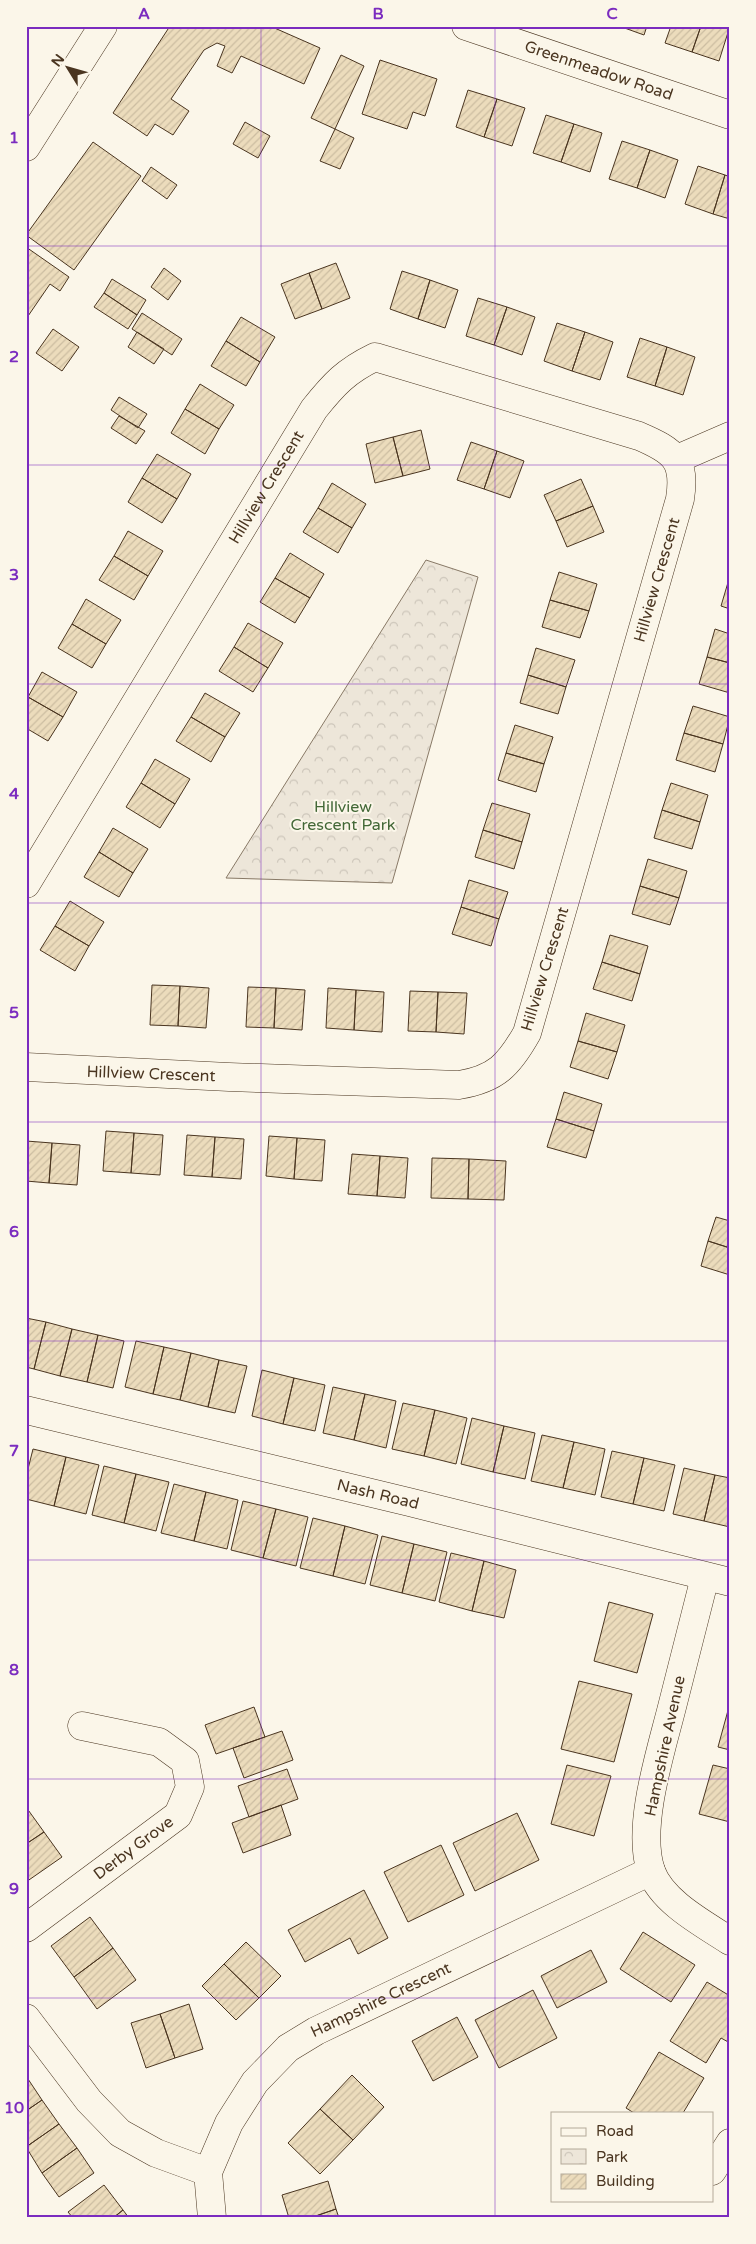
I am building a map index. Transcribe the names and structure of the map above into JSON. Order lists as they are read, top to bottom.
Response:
{
  "streets": {
    "street": [
      "Greenmeadow Road",
      "Hillview Crescent",
      "Nash Road",
      "Hampshire Avenue",
      "Derby Grove",
      "Hampshire Crescent"
    ]
  },
  "crossings": [
    ["Nash Road", "Hampshire Avenue"],
    ["Hampshire Avenue", "Hampshire Crescent"]
  ],
  "parks": ["Hillview Crescent Park"],
  "legend": ["Road", "Park", "Building"],
  "north": "top left",
  "grid": {
    "columns": ["A", "B", "C"],
    "rows": [
      "1",
      "2",
      "3",
      "4",
      "5",
      "6",
      "7",
      "8",
      "9",
      "10"
    ]
  }
}
